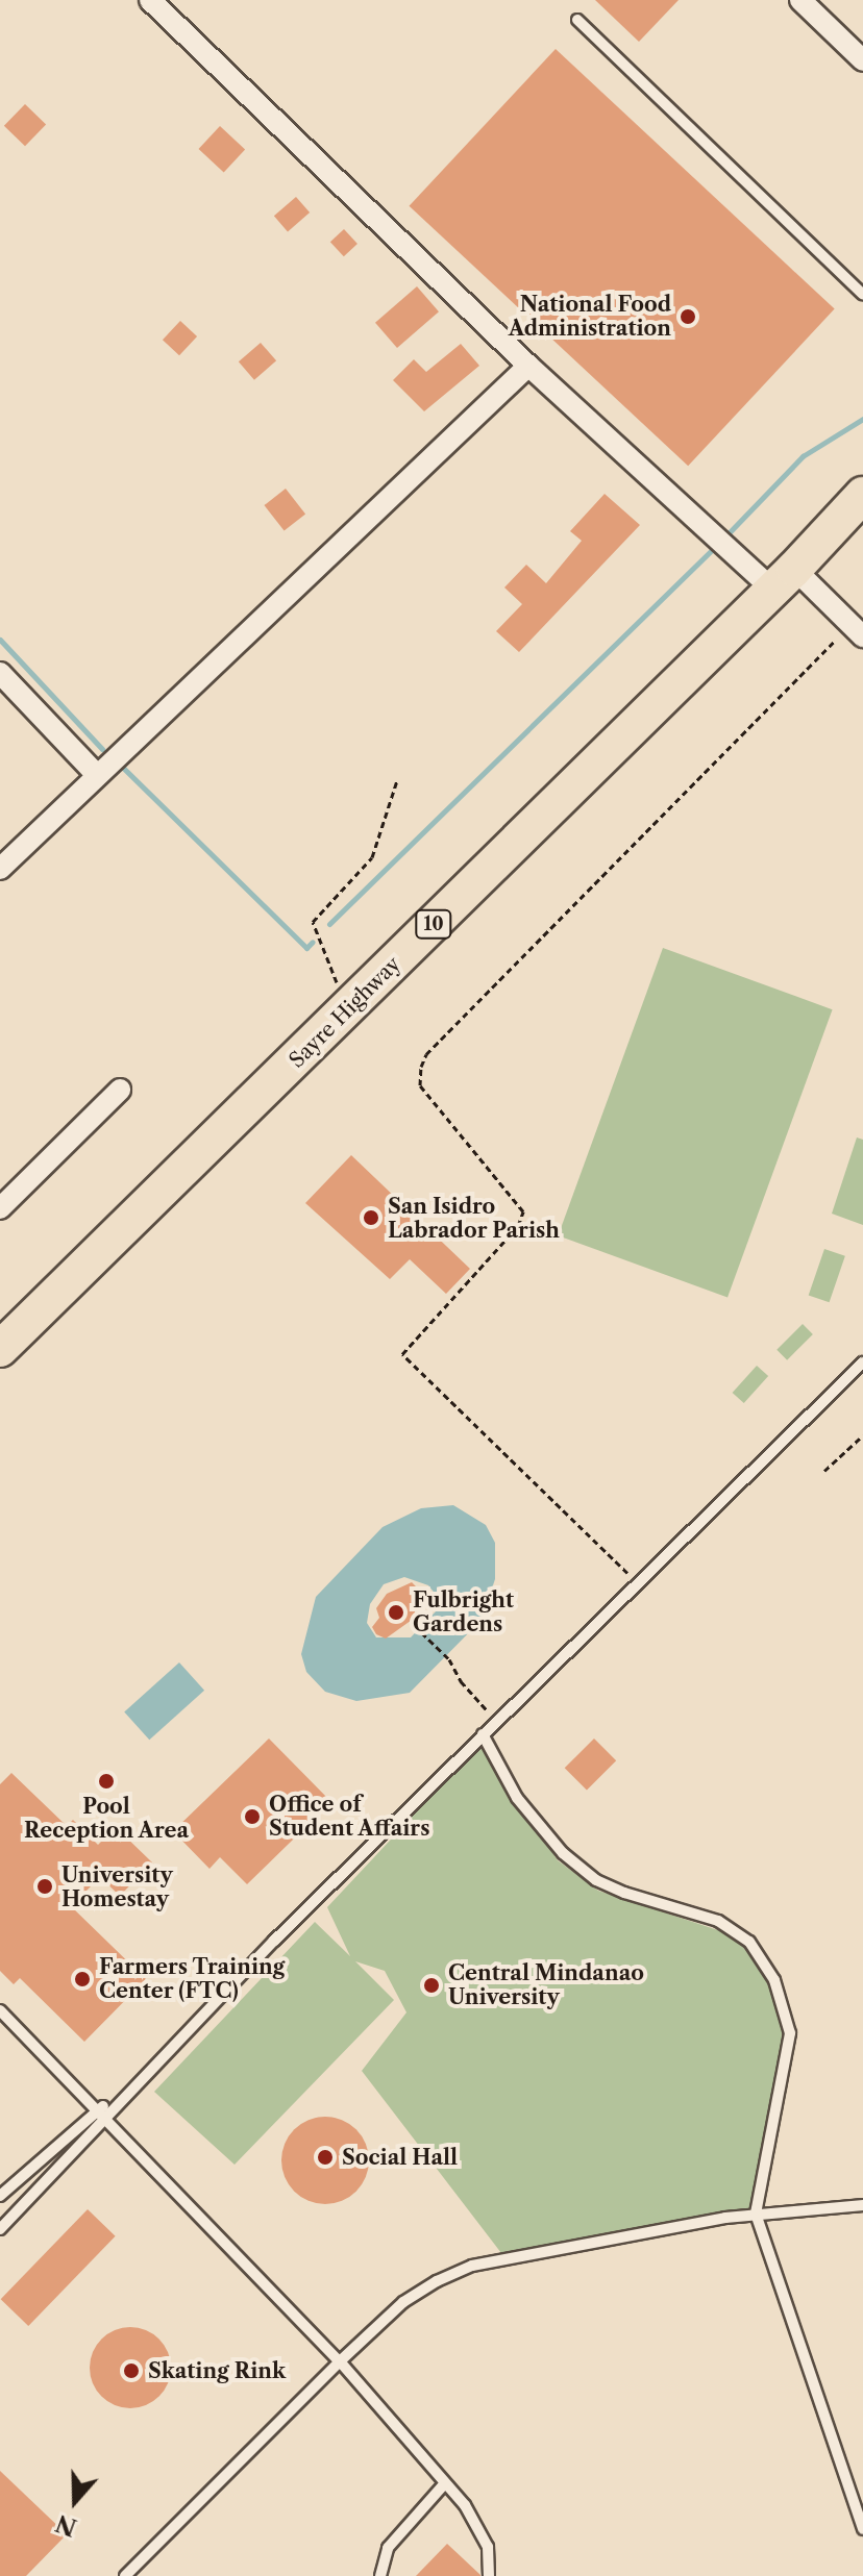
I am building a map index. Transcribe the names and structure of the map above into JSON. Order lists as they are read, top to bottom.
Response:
{
  "streets": {
    "highway": ["10", "Sayre Highway"]
  },
  "places": [
    "National Food Administration",
    "San Isidro Labrador Parish",
    "Fulbright Gardens",
    "Pool Reception Area",
    "Office of Student Affairs",
    "University Homestay",
    "Farmers Training Center (FTC)",
    "Central Mindanao University",
    "Social Hall",
    "Skating Rink"
  ],
  "north": "bottom"
}
